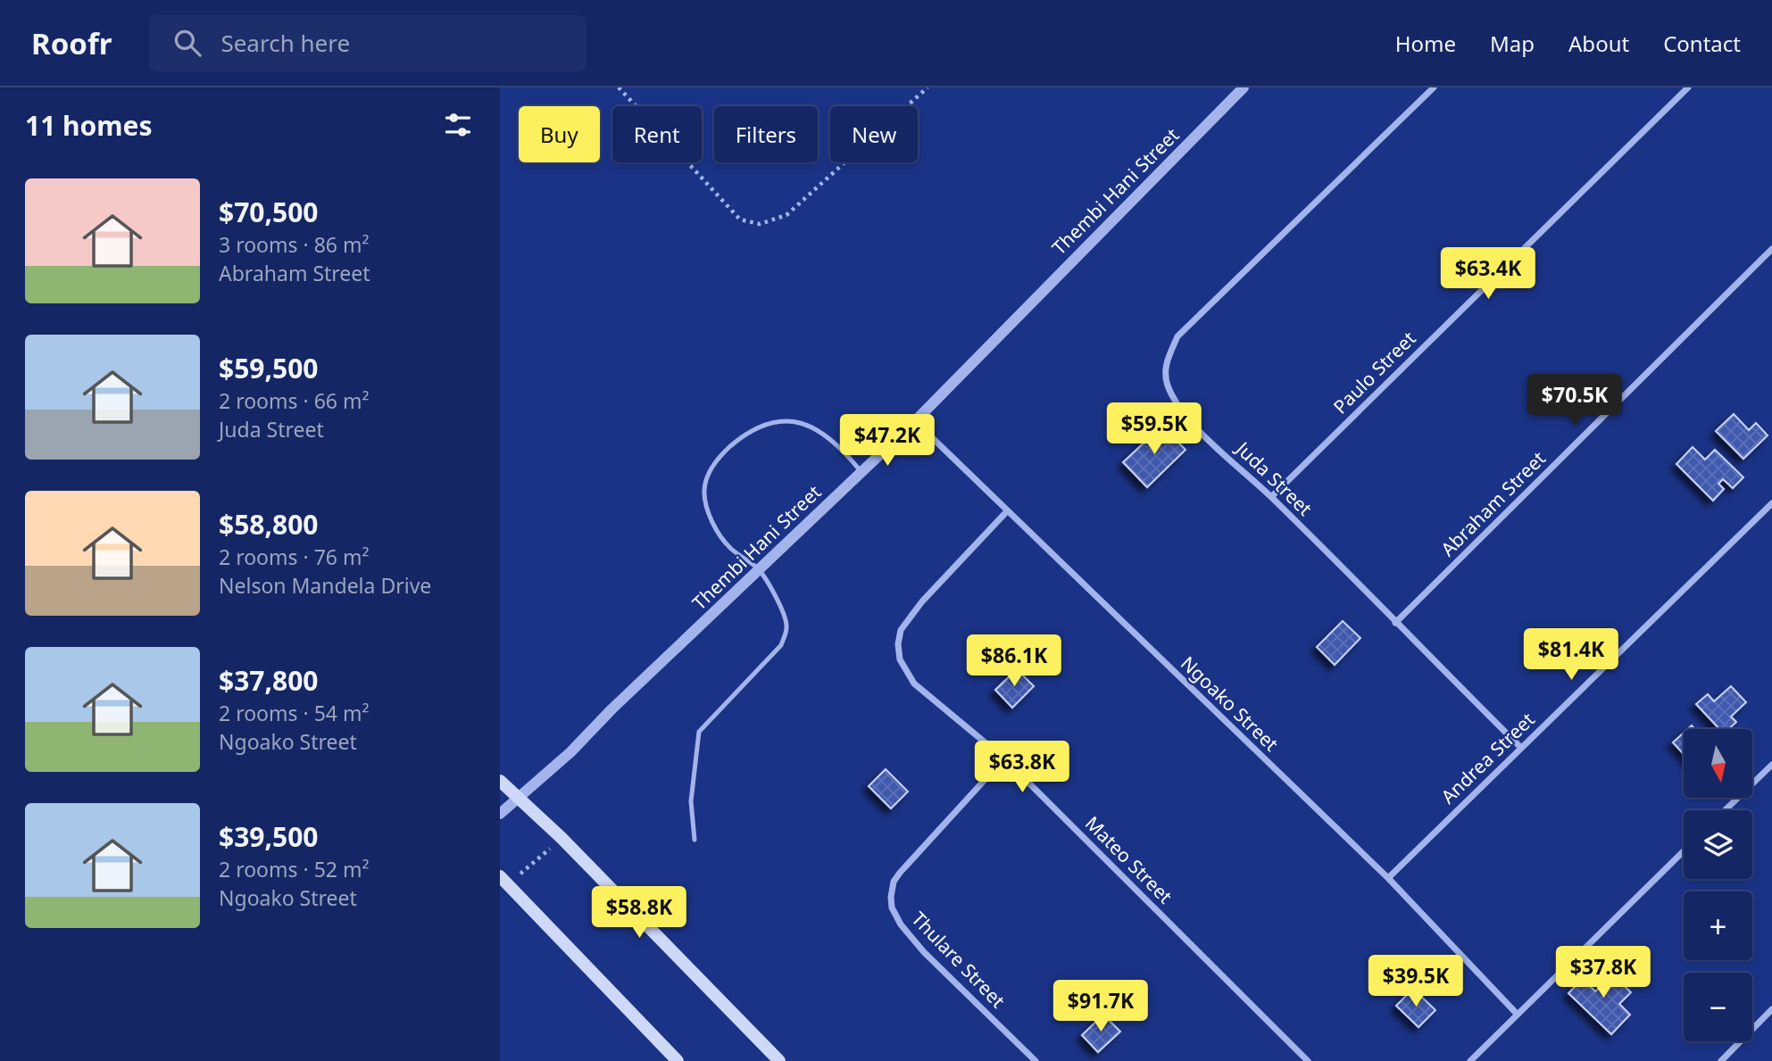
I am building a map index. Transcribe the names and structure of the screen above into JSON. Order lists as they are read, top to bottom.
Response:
{
  "streets": {
    "street": [
      "Thembi Hani Street",
      "Paulo Street",
      "Juda Street",
      "Abraham Street",
      "Ngoako Street",
      "Andrea Street",
      "Mateo Street",
      "Thulare Street"
    ]
  },
  "crossings": [
    ["Thembi Hani Street", "Ngoako Street"],
    ["Paulo Street", "Juda Street"],
    ["Juda Street", "Abraham Street"],
    ["Juda Street", "Andrea Street"],
    ["Ngoako Street", "Andrea Street"],
    ["Ngoako Street", "Mateo Street"],
    ["Mateo Street", "Thulare Street"]
  ],
  "north": "bottom",
  "page": {
    "header": "Roofr",
    "search": "Search here",
    "nav": [
      "Home",
      "Map",
      "About",
      "Contact"
    ],
    "heading": "11 homes",
    "chip": [
      "Buy",
      "Rent",
      "Filters",
      "New"
    ],
    "list": [
      {
        "name": "$70,500",
        "note": "3 rooms · 86 m² · Abraham Street"
      },
      {
        "name": "$59,500",
        "note": "2 rooms · 66 m² · Juda Street"
      },
      {
        "name": "$58,800",
        "note": "2 rooms · 76 m² · Nelson Mandela Drive"
      },
      {
        "name": "$37,800",
        "note": "2 rooms · 54 m² · Ngoako Street"
      },
      {
        "name": "$39,500",
        "note": "2 rooms · 52 m² · Ngoako Street"
      }
    ],
    "price": [
      "$63.4K",
      "$70.5K",
      "$59.5K",
      "$47.2K",
      "$81.4K",
      "$86.1K",
      "$63.8K",
      "$58.8K",
      "$37.8K",
      "$39.5K",
      "$91.7K"
    ],
    "map_buttons": ["+", "−"]
  }
}
